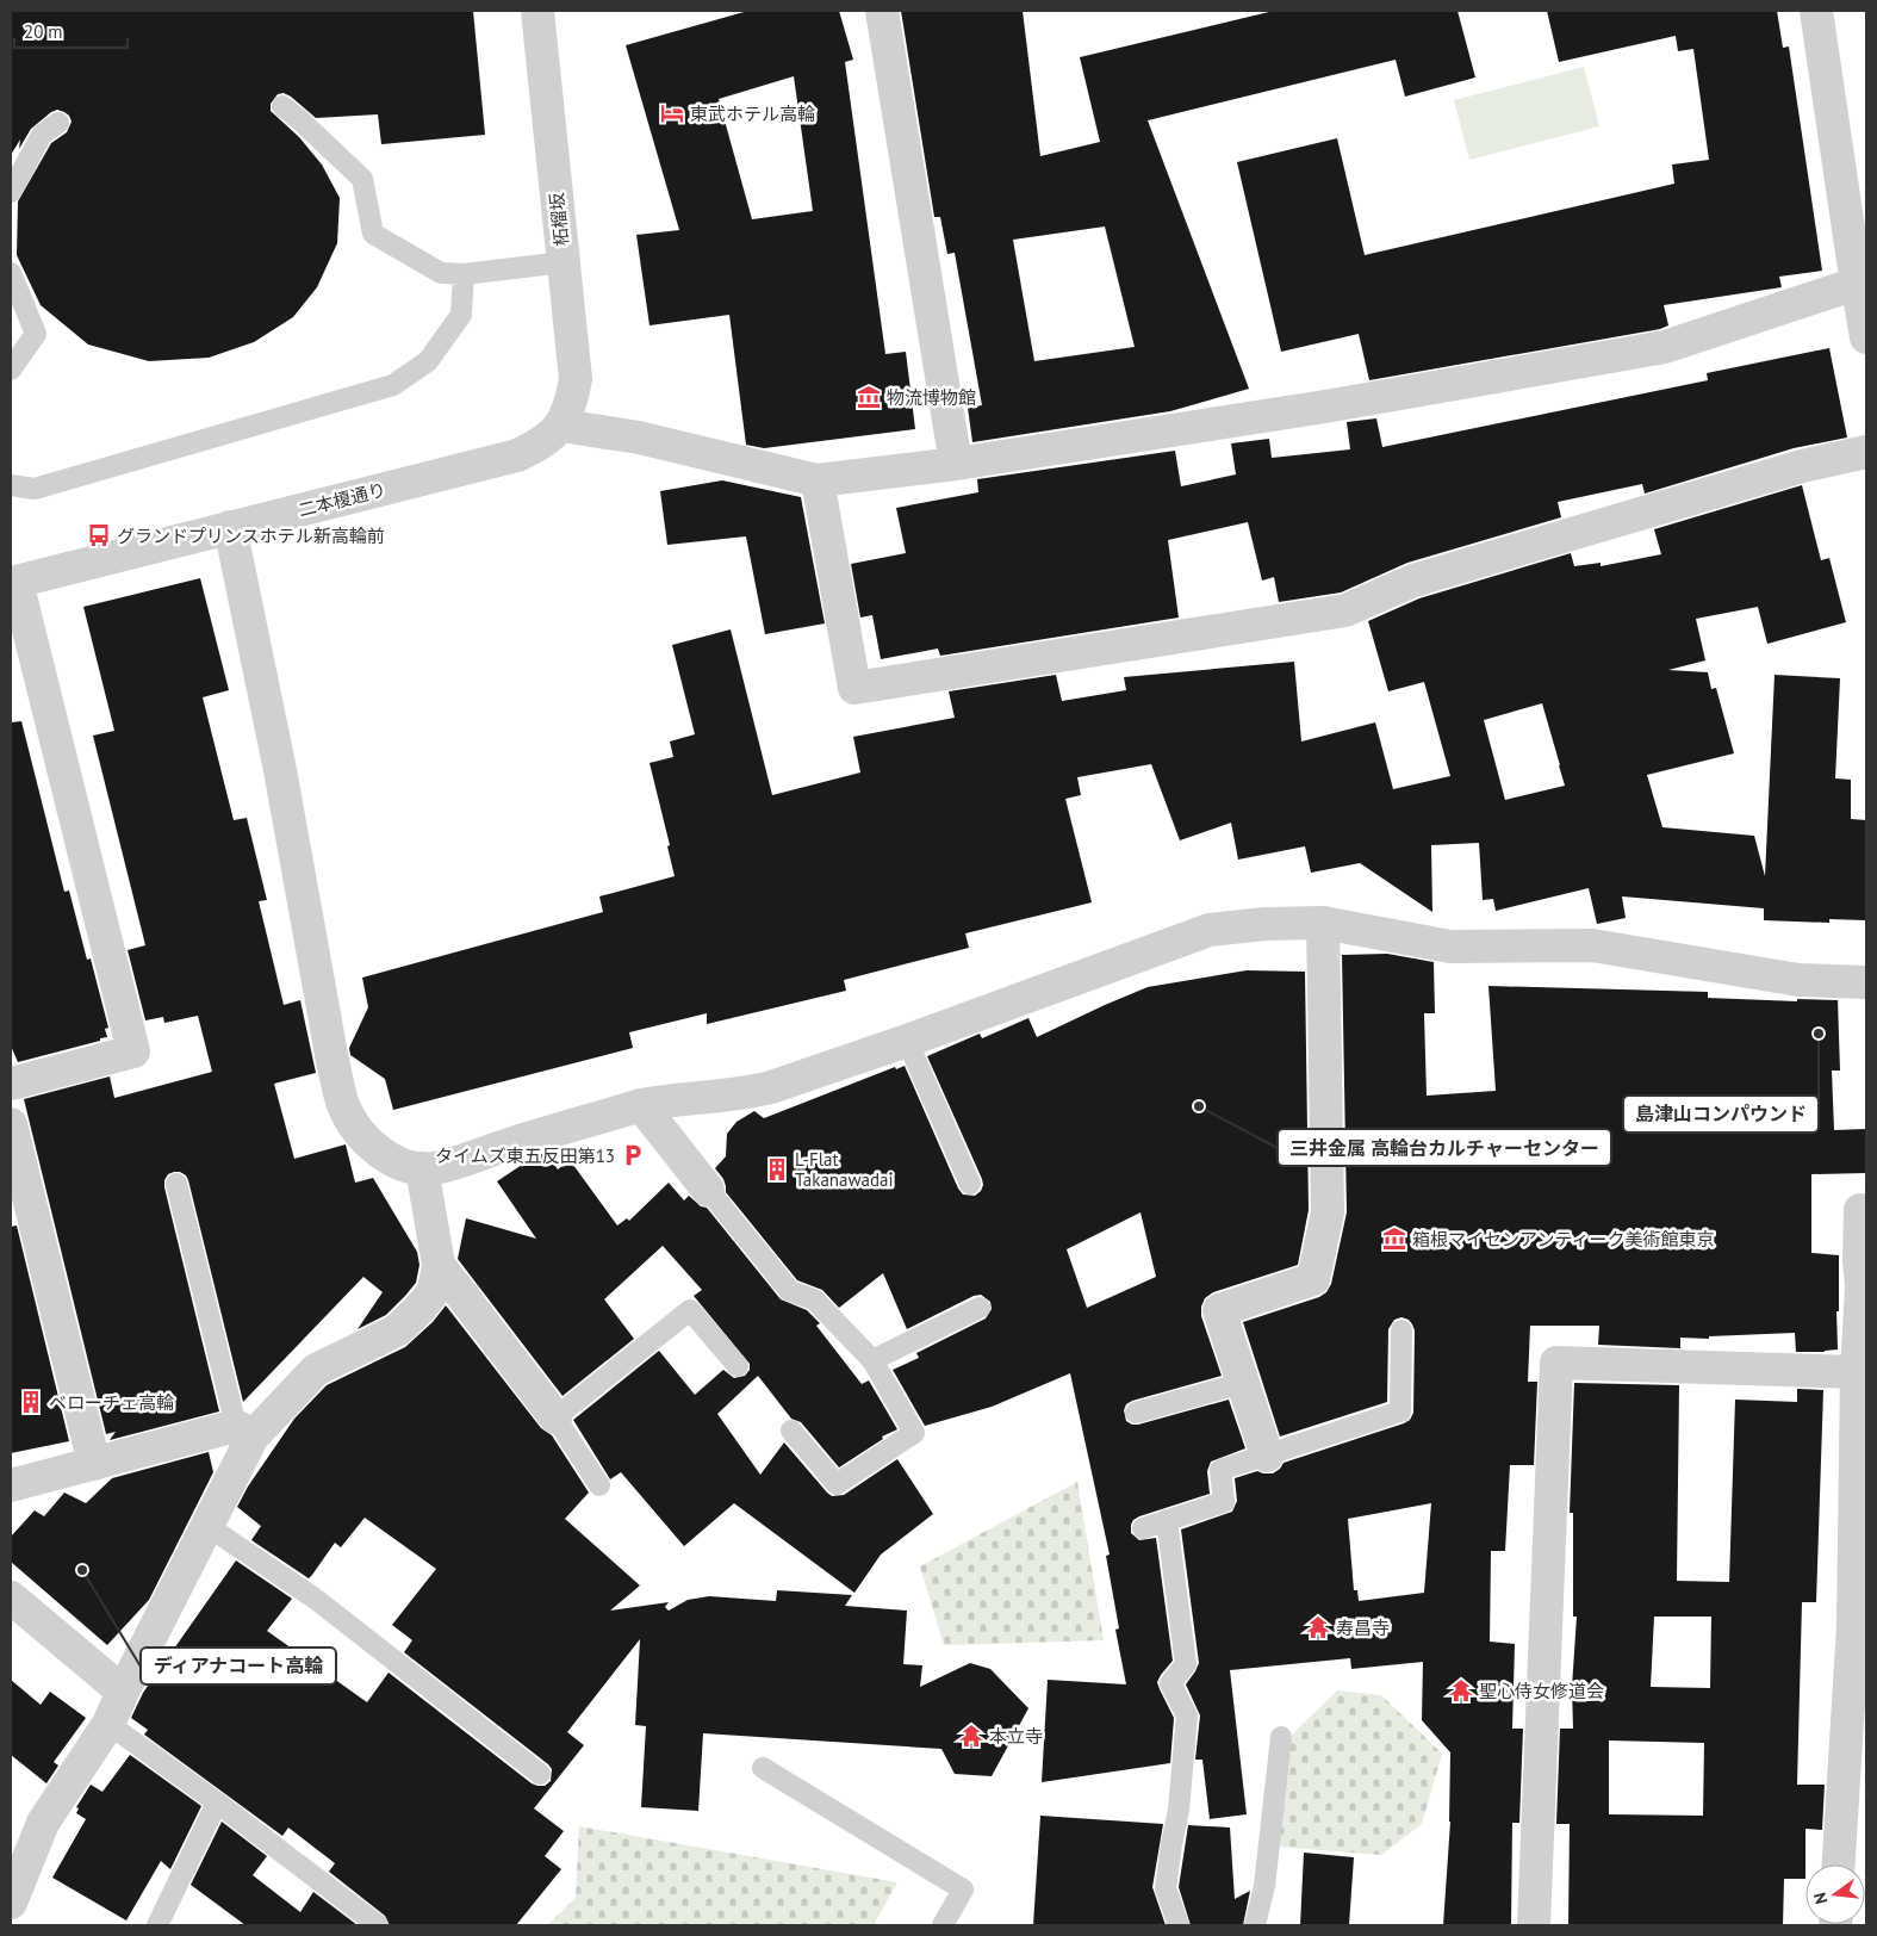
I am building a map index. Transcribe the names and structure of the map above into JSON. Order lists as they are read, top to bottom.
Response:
{
  "streets": {
    "street": ["柘榴坂", "二本榎通り"]
  },
  "crossings": [
    ["柘榴坂", "二本榎通り"]
  ],
  "places": {
    "hotel": ["東武ホテル高輪"],
    "museum": ["物流博物館", "箱根マイセンアンティーク美術館東京"],
    "bus stop": ["グランドプリンスホテル新高輪前"],
    "other": ["島津山コンパウンド", "三井金属 高輪台カルチャーセンター", "ディアナコート高輪"],
    "parking": ["タイムズ東五反田第13"],
    "building": ["L-Flat Takanawadai", "ベローチェ高輪"],
    "temple": ["寿昌寺", "聖心侍女修道会", "本立寺"]
  },
  "scale_bar": "20 m",
  "north": "left"
}
